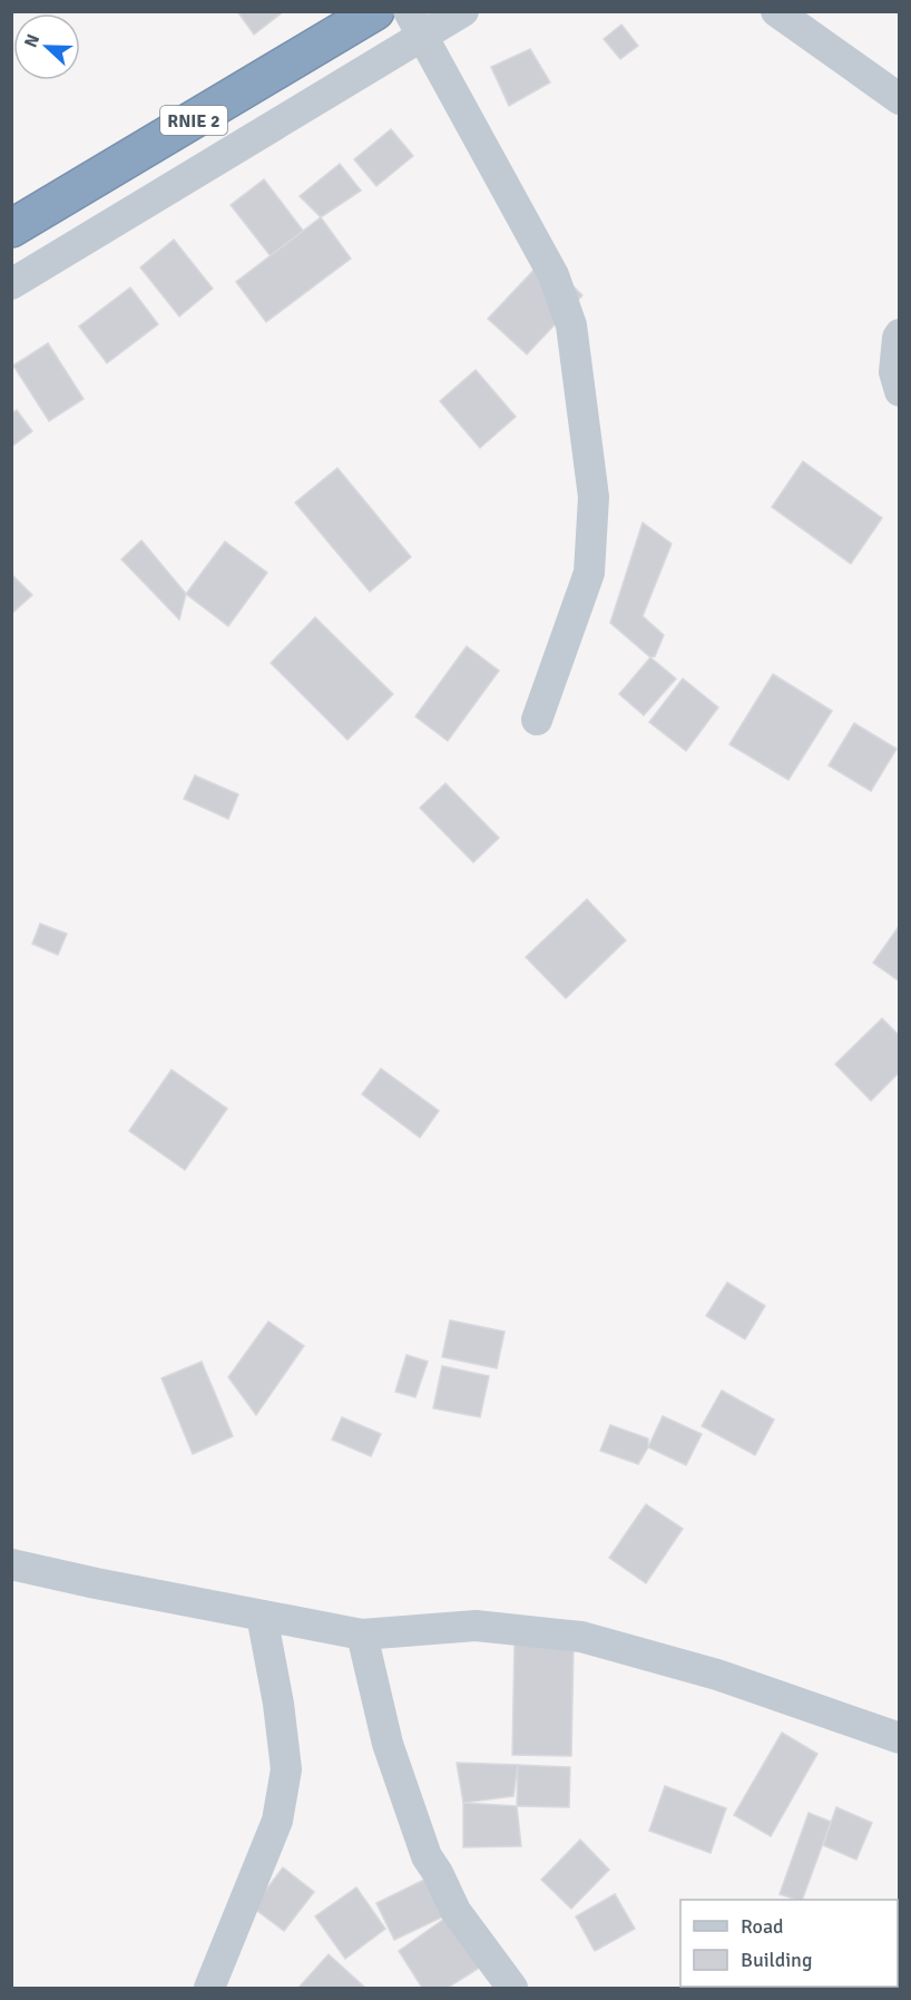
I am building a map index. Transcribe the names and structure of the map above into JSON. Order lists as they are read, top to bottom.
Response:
{
  "streets": {
    "highway": ["RNIE 2"]
  },
  "legend": ["Road", "Building"],
  "north": "left"
}
